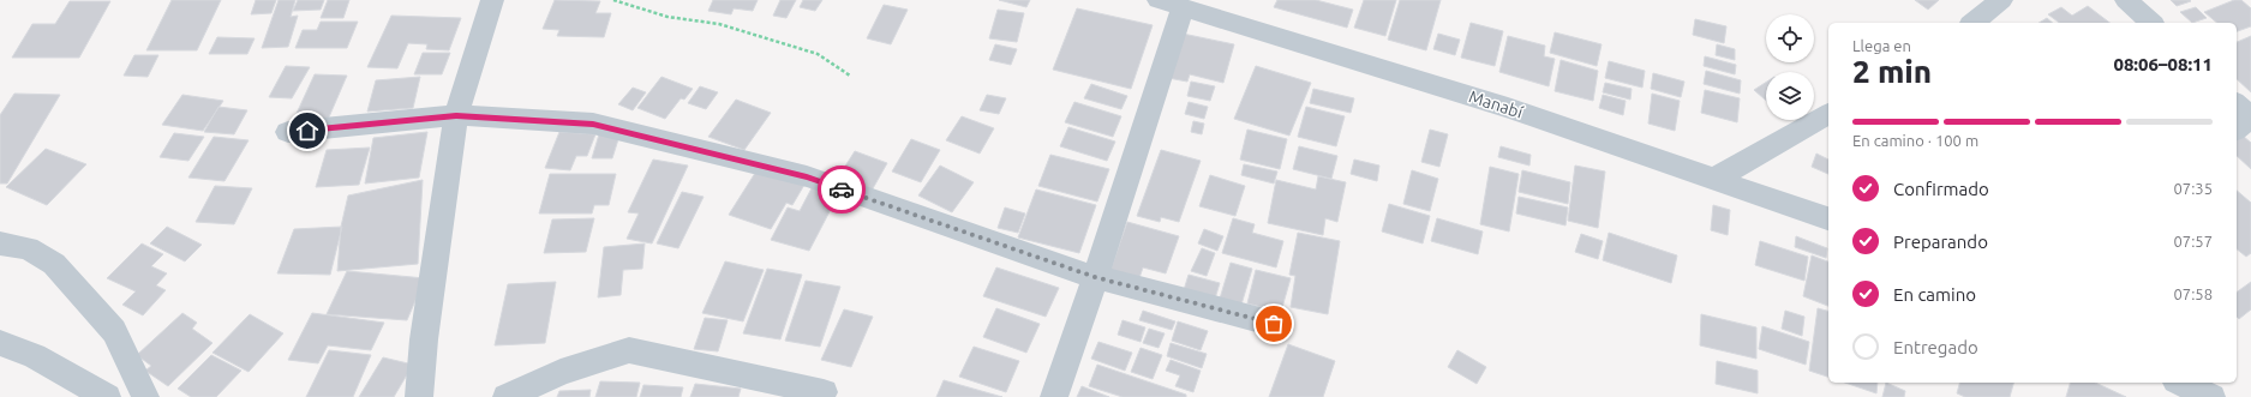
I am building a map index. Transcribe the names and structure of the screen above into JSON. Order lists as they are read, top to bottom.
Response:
{
  "streets": {
    "street": ["Manabí"]
  },
  "page": {
    "heading": ["2 min", "Llega en", "08:06–08:11"],
    "bar": "En camino · 100 m",
    "list": [
      ["Confirmado", "07:35"],
      ["Preparando", "07:57"],
      ["En camino", "07:58"],
      "Entregado"
    ]
  }
}
